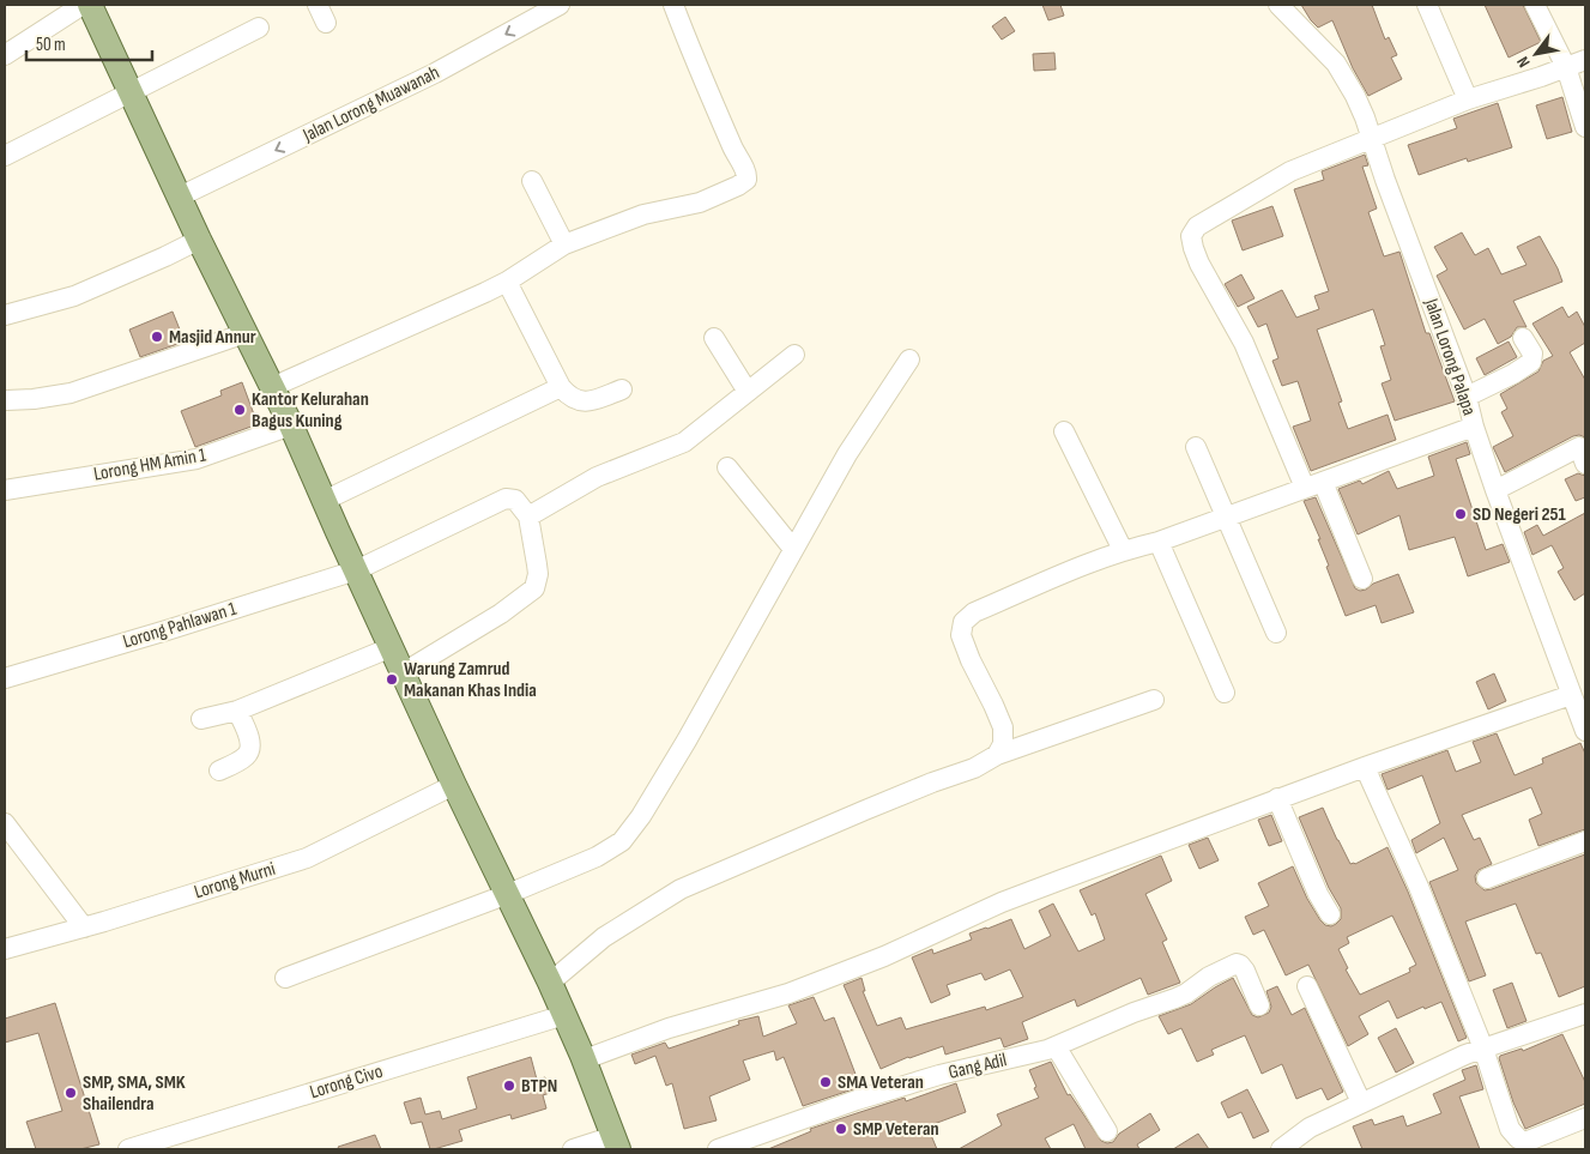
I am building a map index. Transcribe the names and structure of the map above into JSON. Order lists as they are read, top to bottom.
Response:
{
  "streets": {
    "street": [
      "Jalan Lorong Muawanah",
      "Jalan Lorong Palapa",
      "Lorong HM Amin 1",
      "Lorong Pahlawan 1",
      "Lorong Murni",
      "Gang Adil",
      "Lorong Civo"
    ]
  },
  "places": [
    "Masjid Annur",
    "Kantor Kelurahan Bagus Kuning",
    "SD Negeri 251",
    "Warung Zamrud Makanan Khas India",
    "SMA Veteran",
    "BTPN",
    "SMP, SMA, SMK Shailendra",
    "SMP Veteran"
  ],
  "scale_bar": "50 m",
  "north": "bottom left"
}
